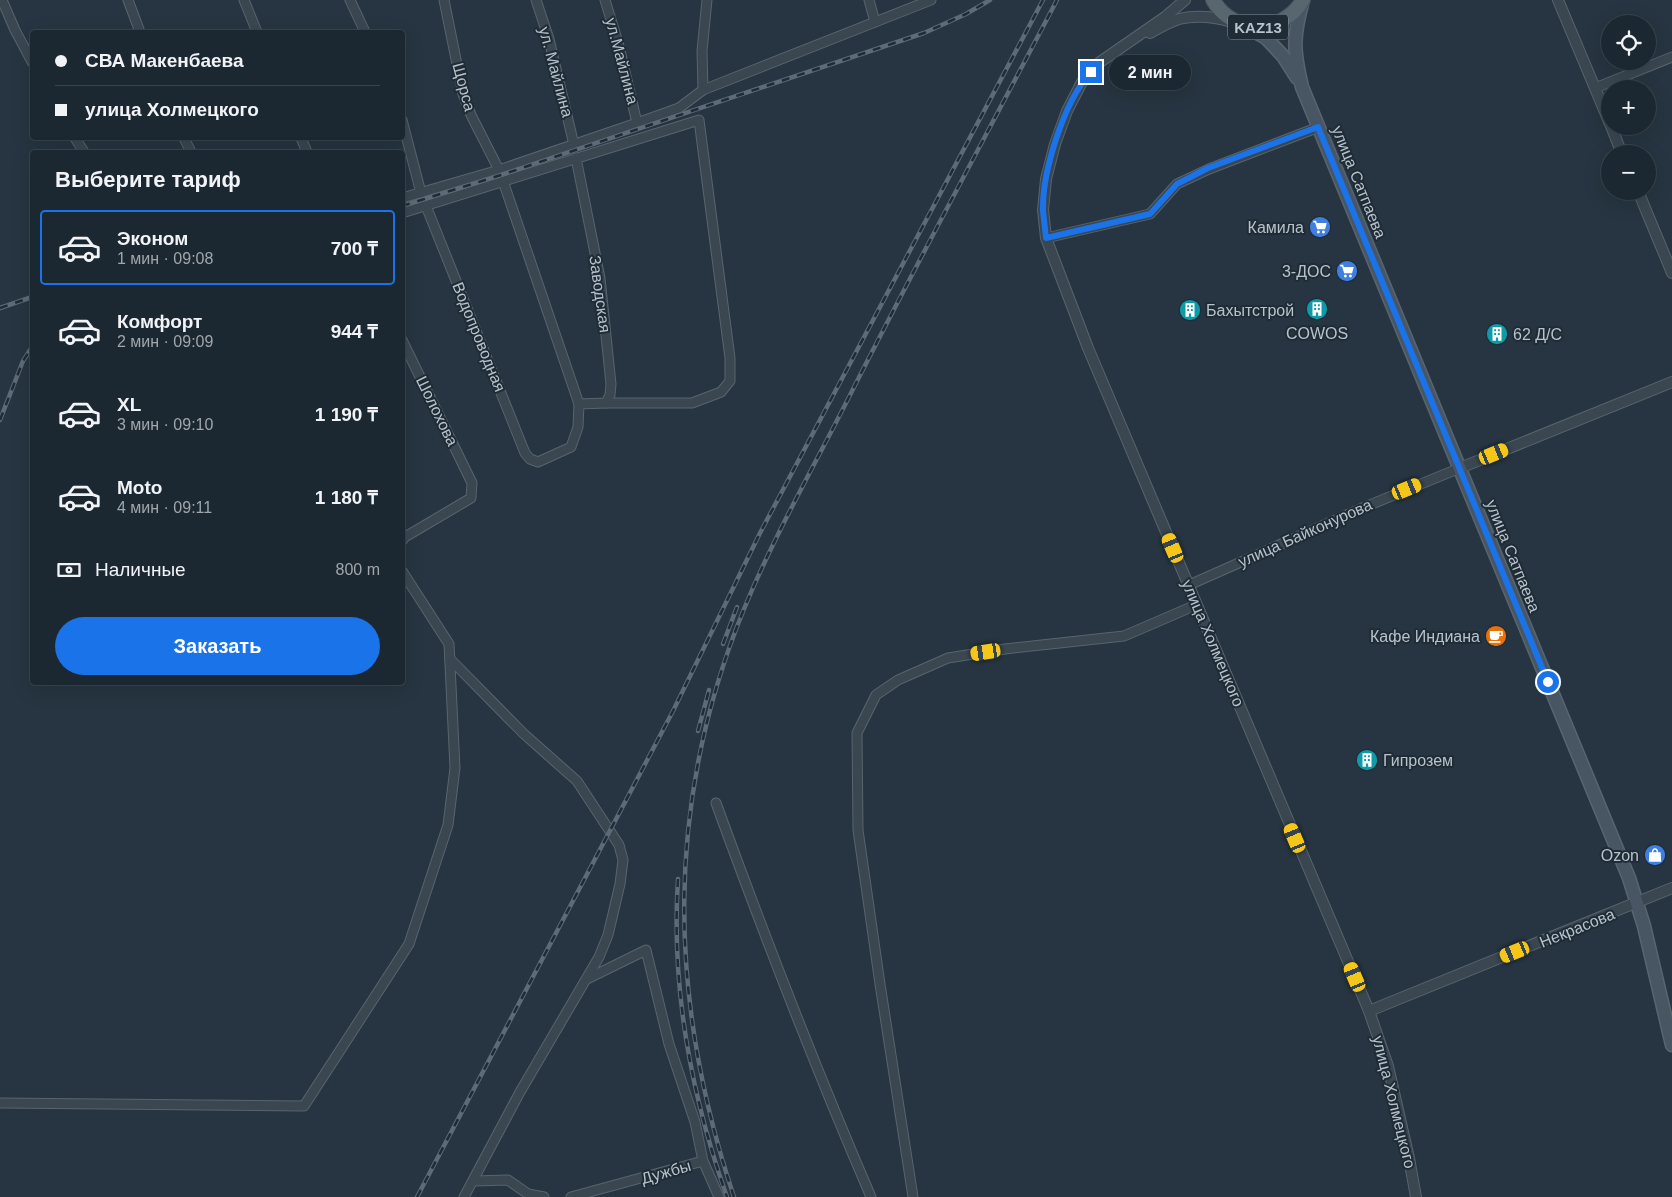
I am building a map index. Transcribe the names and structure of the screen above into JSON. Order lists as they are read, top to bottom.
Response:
{
  "streets": {
    "main road": ["KAZ13", "улица Сатпаева"],
    "street": [
      "ул.Майлина",
      "ул. Майлина",
      "Щорса",
      "Заводская",
      "Водопроводная",
      "Шолохова",
      "улица Байконурова",
      "улица Холмецкого",
      "Некрасова",
      "Дужбы"
    ]
  },
  "crossings": [
    ["улица Сатпаева", "улица Байконурова"],
    ["улица Сатпаева", "Некрасова"],
    ["улица Байконурова", "улица Холмецкого"],
    ["улица Холмецкого", "Некрасова"]
  ],
  "places": {
    "supermarket": ["Камила", "3-ДОС"],
    "building": [
      "COWOS",
      "Бахытстрой",
      "62 Д/С",
      "Гипрозем"
    ],
    "cafe": ["Кафе Индиана"],
    "shop": ["Ozon"]
  },
  "page": {
    "map_buttons": ["+", "−"],
    "banner": ["СВА Макенбаева", "улица Холмецкого"],
    "bubble": "2 мин",
    "heading": "Выберите тариф",
    "list": [
      {
        "name": "Эконом",
        "note": "1 мин · 09:08",
        "value": "700 ₸"
      },
      {
        "name": "Комфорт",
        "note": "2 мин · 09:09",
        "value": "944 ₸"
      },
      {
        "name": "XL",
        "note": "3 мин · 09:10",
        "value": "1 190 ₸"
      },
      {
        "name": "Moto",
        "note": "4 мин · 09:11",
        "value": "1 180 ₸"
      }
    ],
    "pay": ["Наличные", "800 m"],
    "buttons": "Заказать"
  }
}
